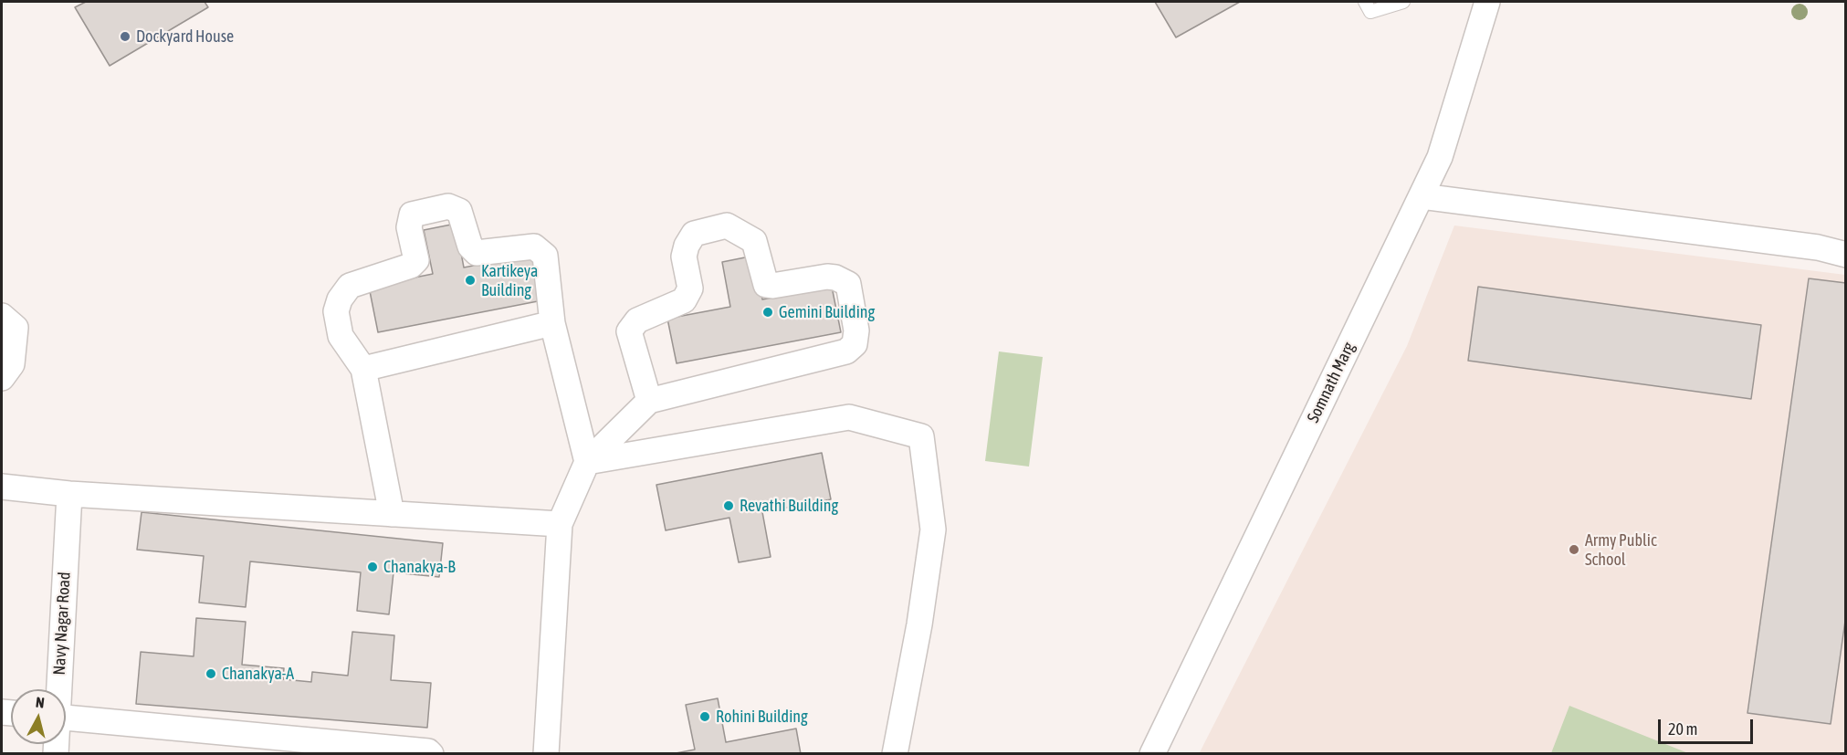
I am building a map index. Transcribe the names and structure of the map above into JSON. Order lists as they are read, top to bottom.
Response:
{
  "streets": {
    "street": ["Somnath Marg", "Navy Nagar Road"]
  },
  "places": [
    "Dockyard House",
    "Kartikeya Building",
    "Gemini Building",
    "Revathi Building",
    "Army Public School",
    "Chanakya-B",
    "Chanakya-A",
    "Rohini Building"
  ],
  "scale_bar": "20 m",
  "north": "top"
}
